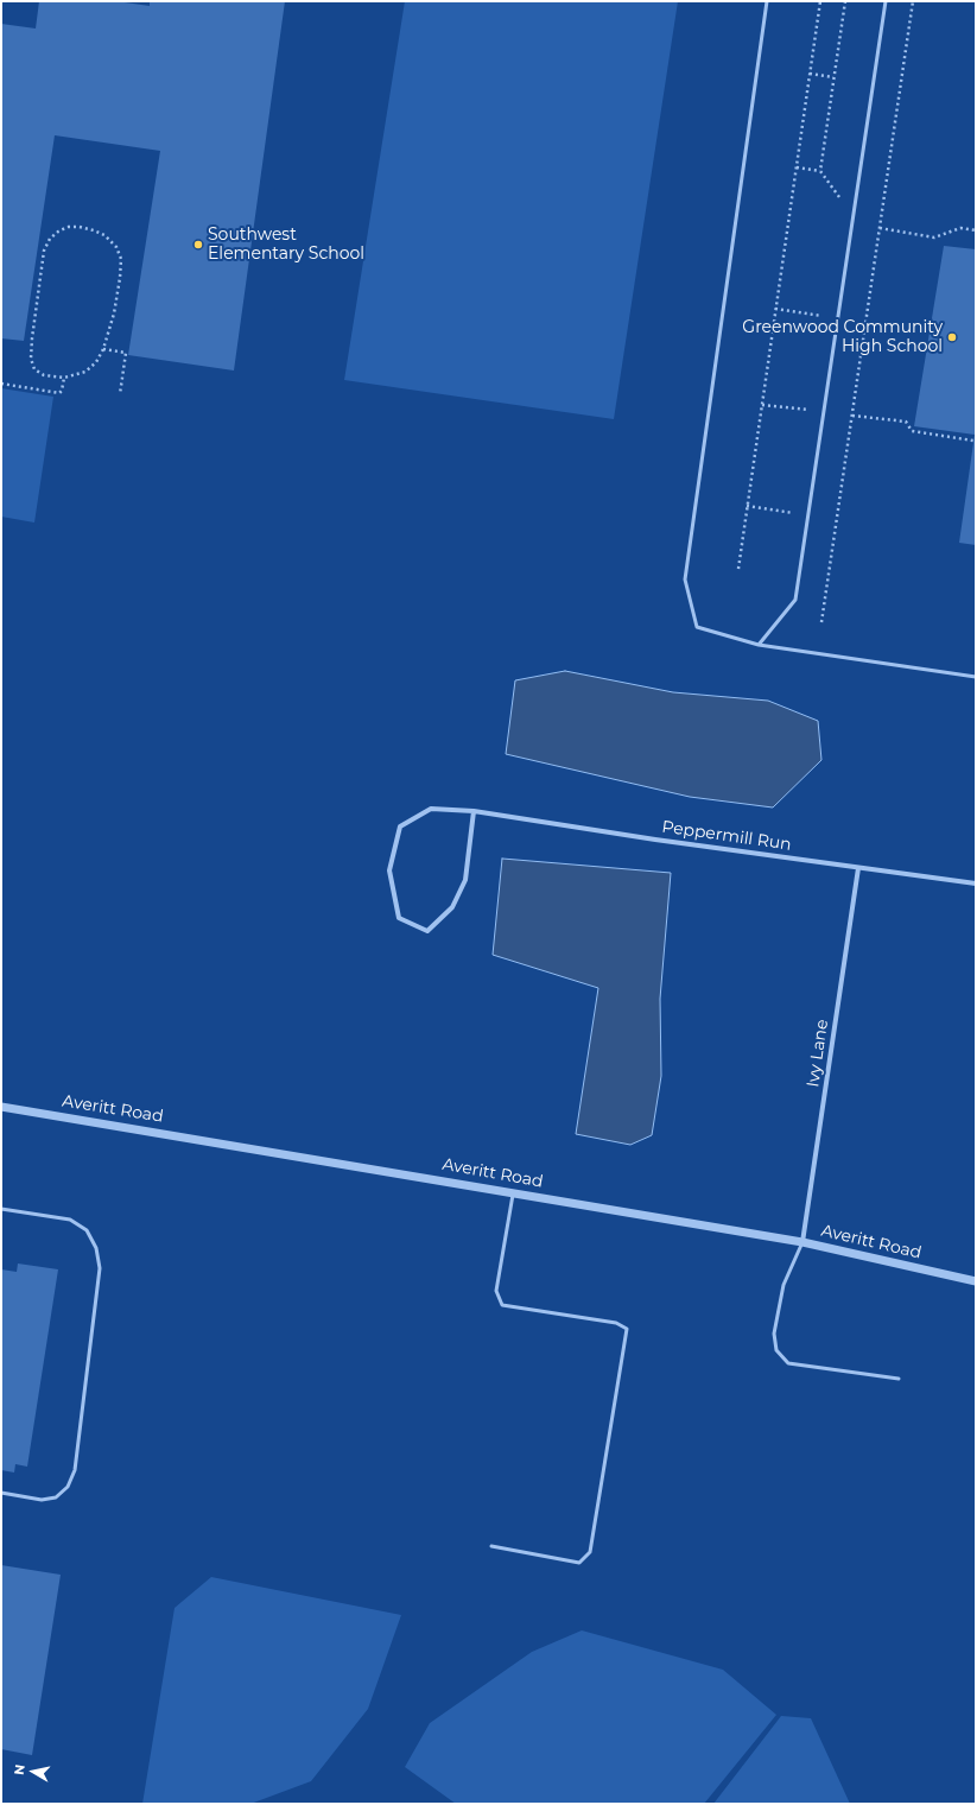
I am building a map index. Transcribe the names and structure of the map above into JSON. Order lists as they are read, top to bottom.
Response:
{
  "streets": {
    "street": ["Peppermill Run", "Ivy Lane", "Averitt Road"]
  },
  "crossings": [
    ["Peppermill Run", "Ivy Lane"],
    ["Ivy Lane", "Averitt Road"]
  ],
  "places": ["Southwest Elementary School", "Greenwood Community High School"],
  "north": "left"
}
